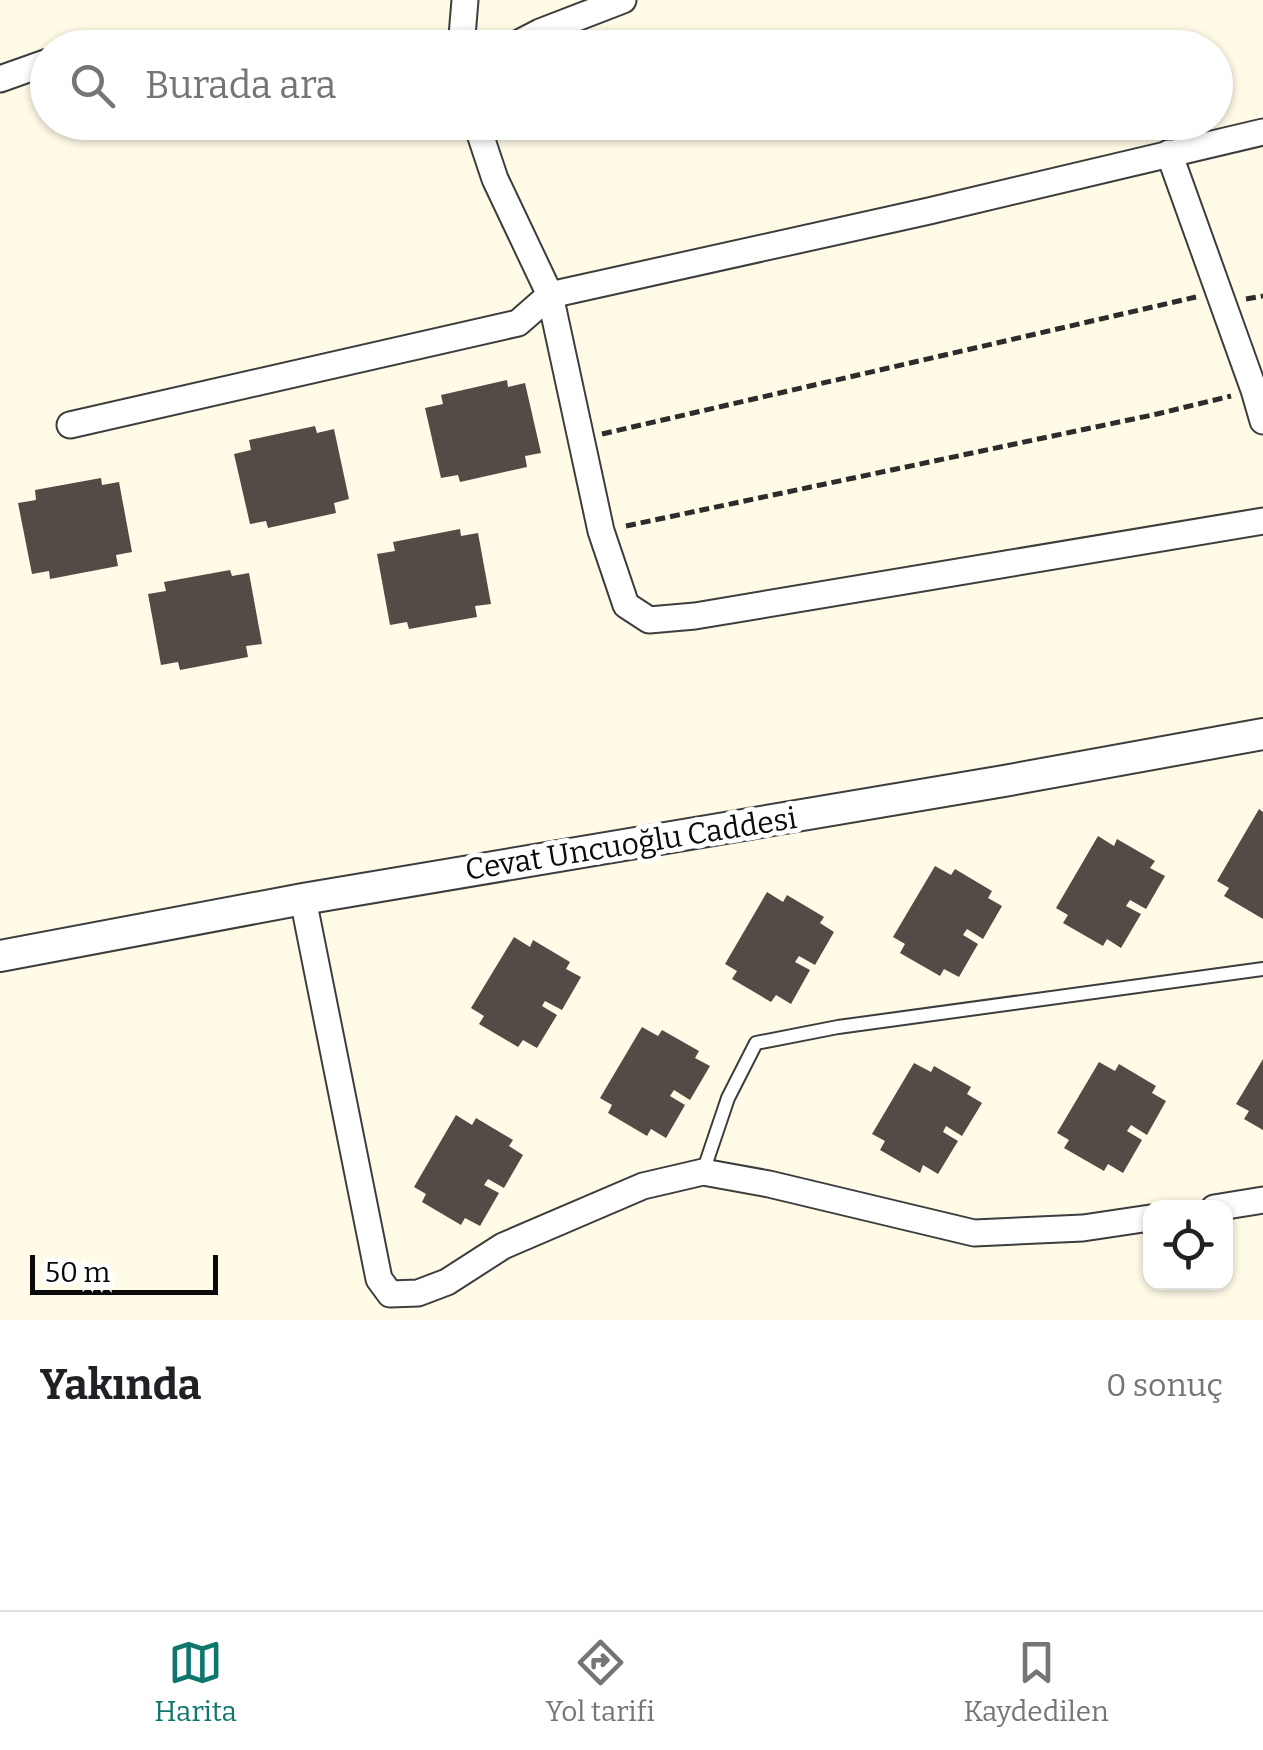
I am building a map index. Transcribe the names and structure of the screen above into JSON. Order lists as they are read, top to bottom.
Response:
{
  "streets": {
    "street": ["Cevat Uncuoğlu Caddesi"]
  },
  "scale_bar": "50 m",
  "page": {
    "search": "Burada ara",
    "scale": "50 m",
    "heading": ["Yakında", "0 sonuç"],
    "nav": ["Harita", "Yol tarifi", "Kaydedilen"]
  }
}
